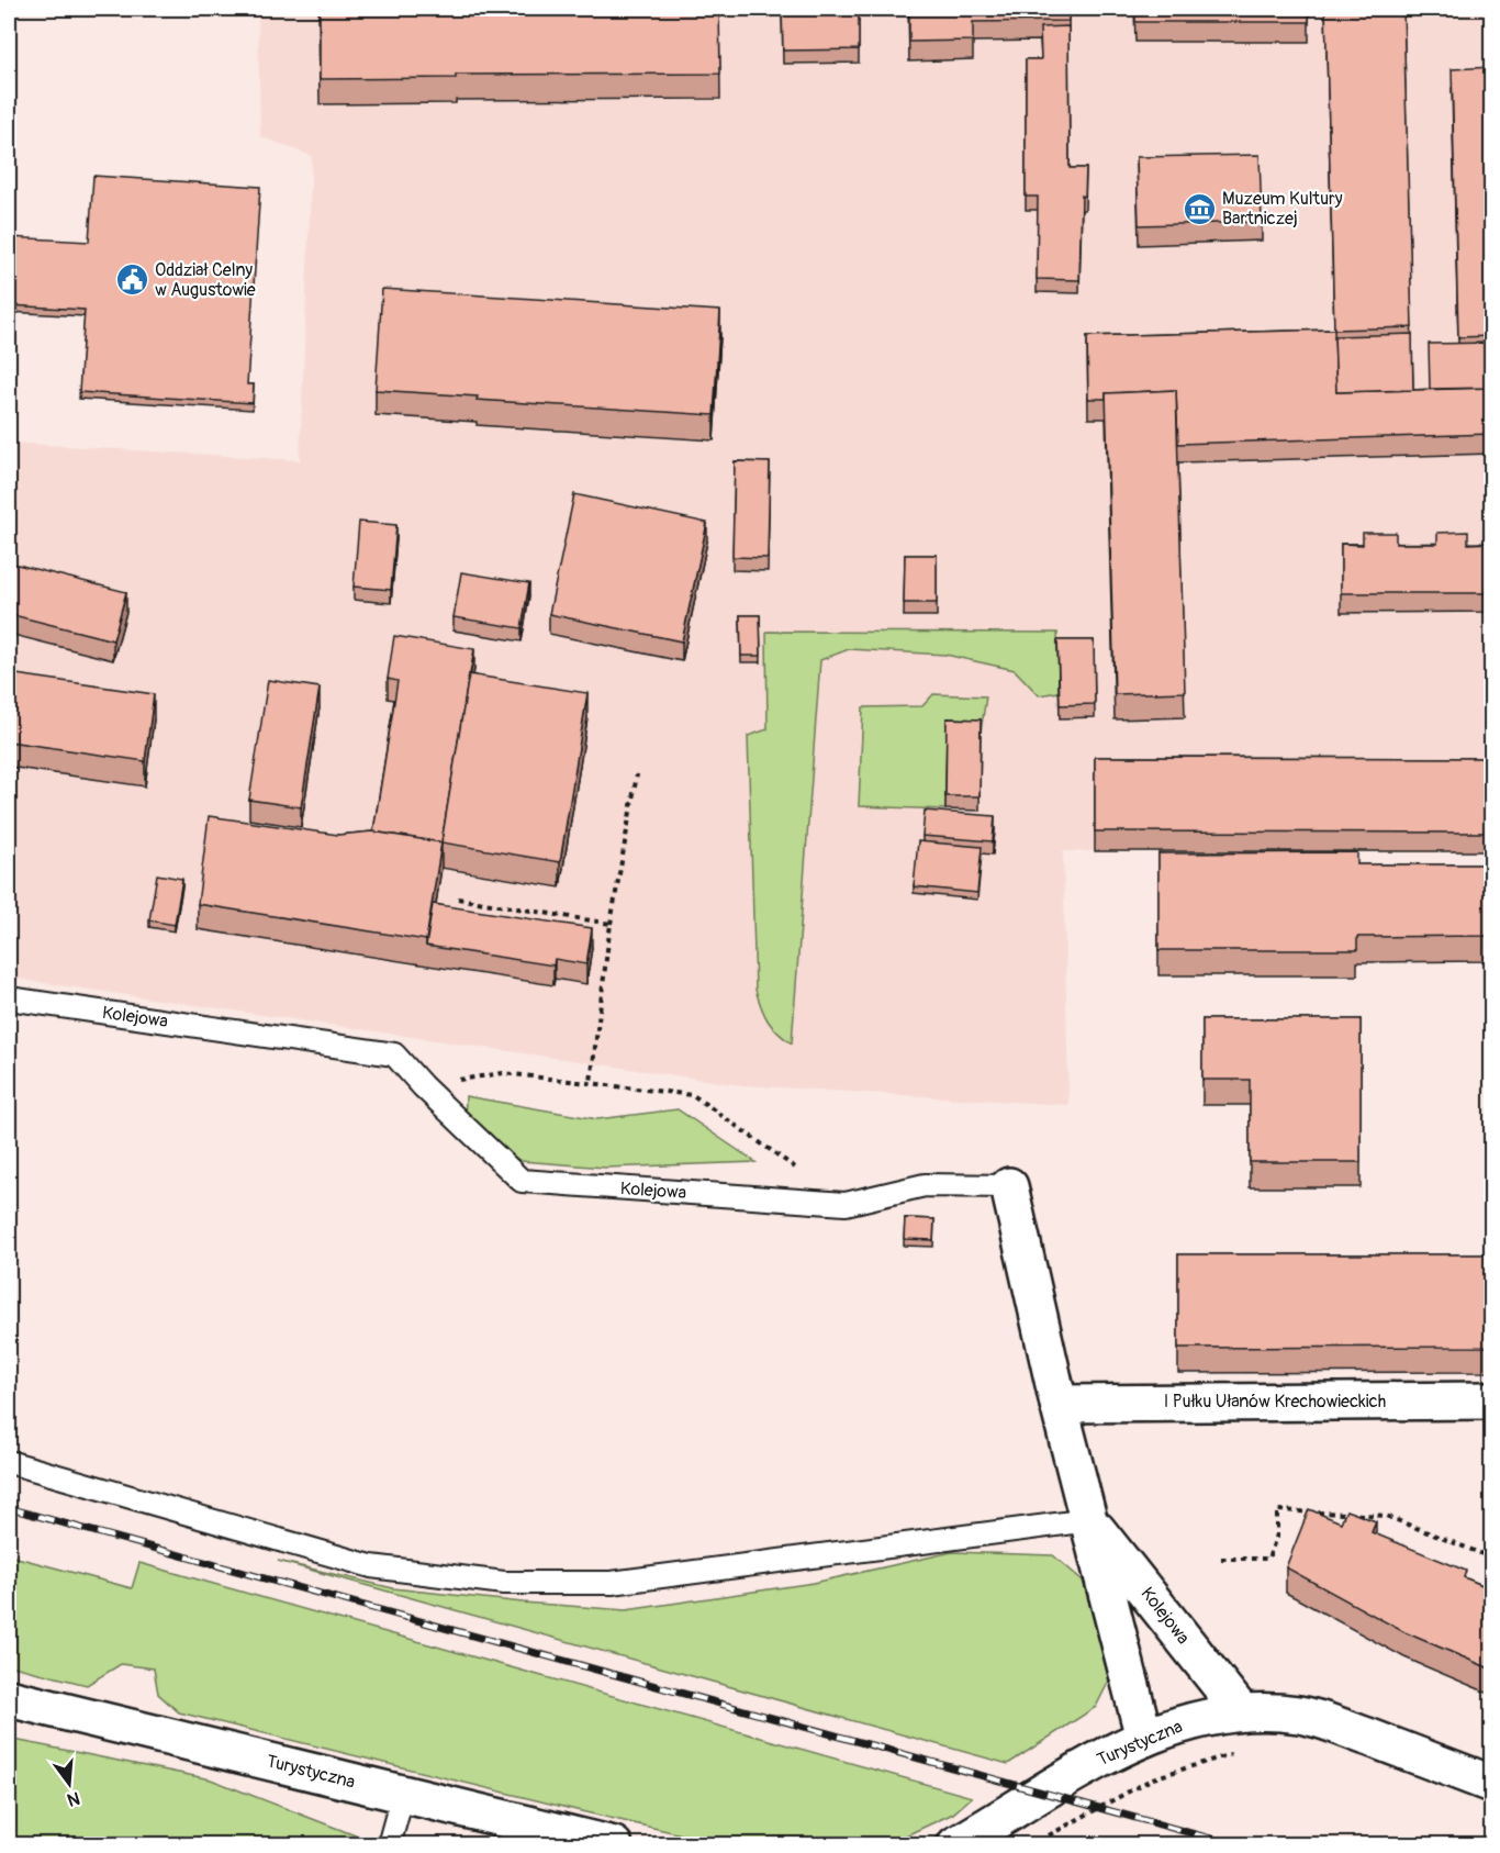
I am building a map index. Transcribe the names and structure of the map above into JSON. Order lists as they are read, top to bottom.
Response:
{
  "streets": {
    "street": ["Kolejowa", "I Pułku Ułanów Krechowieckich", "Turystyczna"]
  },
  "crossings": [
    ["Kolejowa", "I Pułku Ułanów Krechowieckich"],
    ["Kolejowa", "Turystyczna"]
  ],
  "places": {
    "museum": ["Muzeum Kultury Bartniczej"],
    "public building": ["Oddział Celny w Augustowie"]
  },
  "north": "bottom"
}
